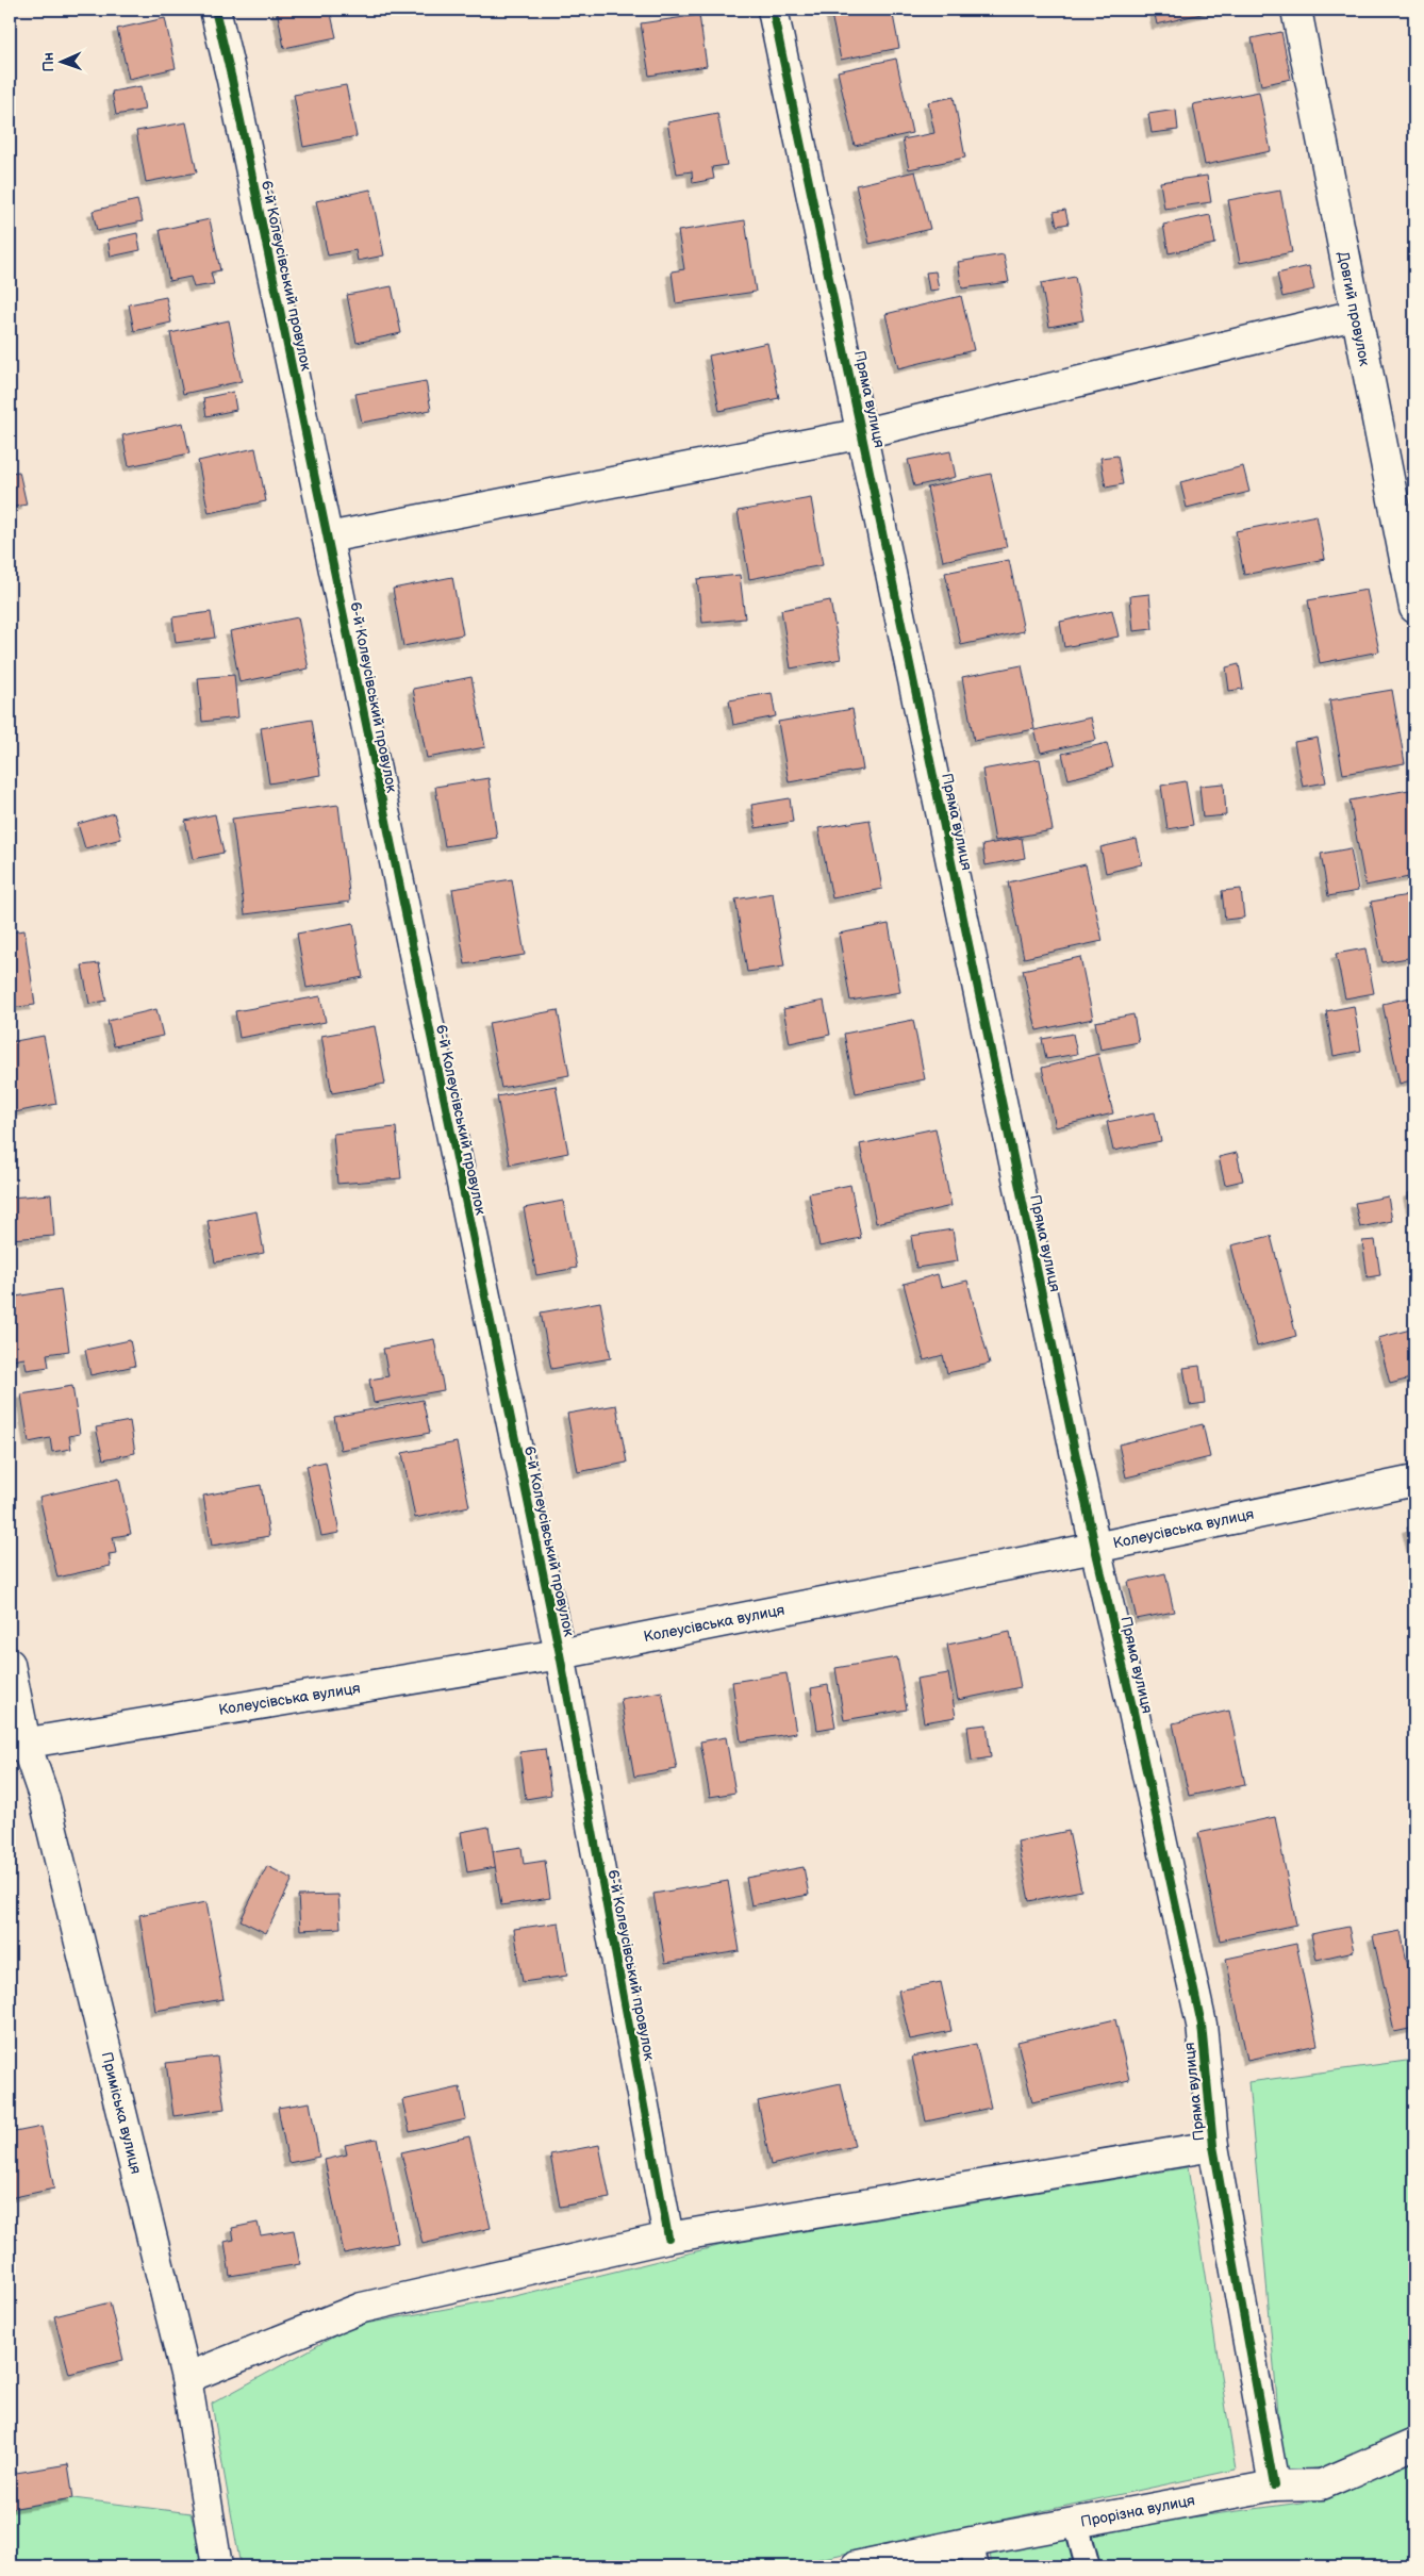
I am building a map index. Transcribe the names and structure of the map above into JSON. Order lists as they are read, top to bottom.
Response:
{
  "streets": {
    "street": [
      "6-й Колеусівський провулок",
      "Довгий провулок",
      "Пряма вулиця",
      "Колеусівська вулиця",
      "Приміська вулиця",
      "Прорізна вулиця"
    ]
  },
  "crossings": [
    ["6-й Колеусівський провулок", "Колеусівська вулиця"],
    ["Пряма вулиця", "Колеусівська вулиця"],
    ["Пряма вулиця", "Прорізна вулиця"],
    ["Колеусівська вулиця", "Приміська вулиця"]
  ],
  "north": "left"
}
